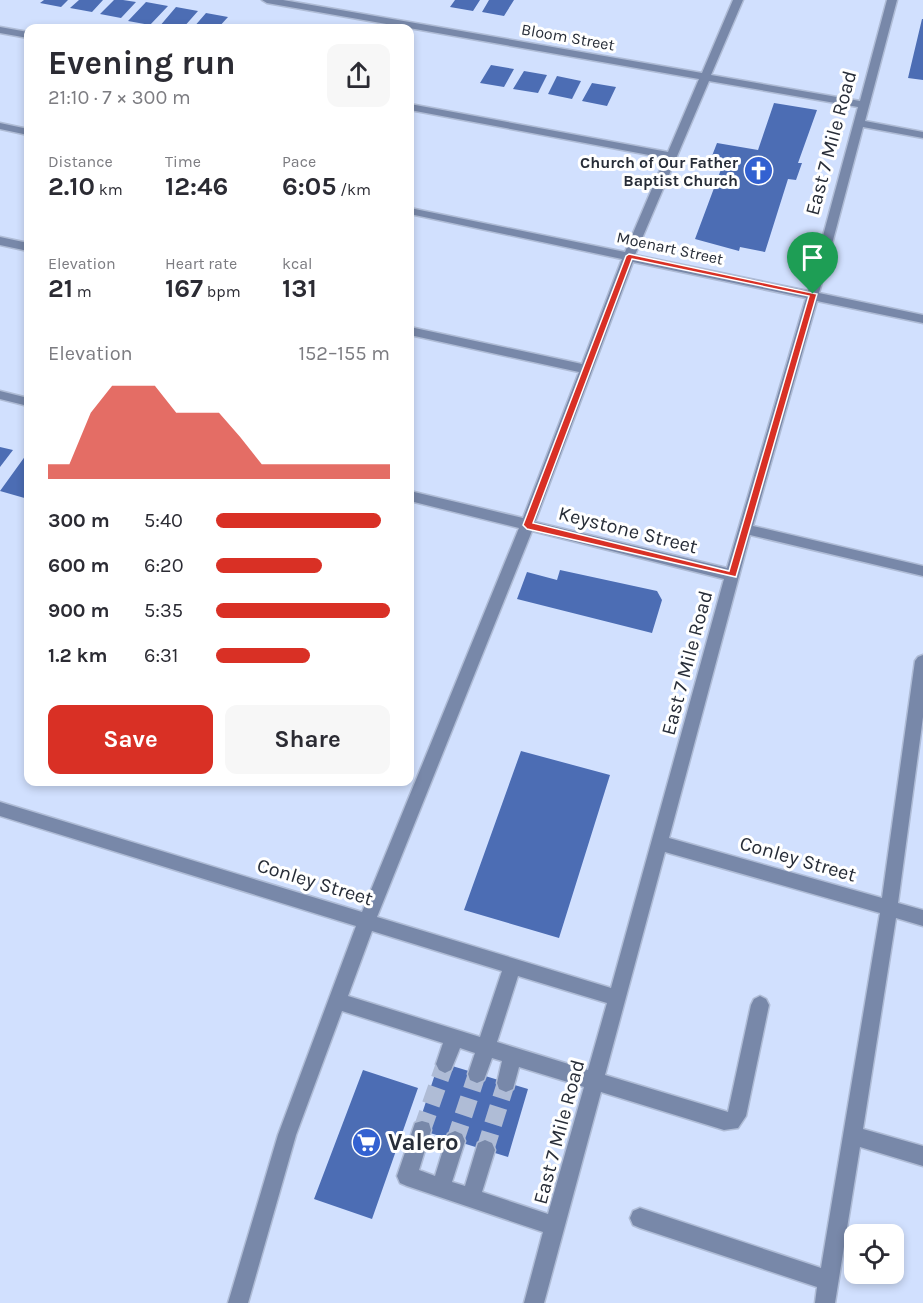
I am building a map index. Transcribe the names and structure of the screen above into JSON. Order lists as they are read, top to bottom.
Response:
{
  "streets": {
    "street": [
      "Bloom Street",
      "East 7 Mile Road",
      "Moenart Street",
      "Keystone Street",
      "Conley Street"
    ]
  },
  "crossings": [
    ["Bloom Street", "East 7 Mile Road"],
    ["East 7 Mile Road", "Moenart Street"],
    ["East 7 Mile Road", "Keystone Street"],
    ["East 7 Mile Road", "Conley Street"]
  ],
  "places": {
    "church": ["Church of Our Father Baptist Church"],
    "supermarket": ["Valero"]
  },
  "page": {
    "heading": ["Evening run", "21:10 · 7 × 300 m"],
    "stats": [
      ["Distance", "2.10 km"],
      ["Time", "12:46"],
      ["Pace", "6:05 /km"],
      ["Elevation", "21 m"],
      ["Heart rate", "167 bpm"],
      ["kcal", "131"]
    ],
    "chart": ["Elevation", "152–155 m"],
    "list": [
      {
        "name": "300 m",
        "note": "5:40"
      },
      {
        "name": "600 m",
        "note": "6:20"
      },
      {
        "name": "900 m",
        "note": "5:35"
      },
      {
        "name": "1.2 km",
        "note": "6:31"
      }
    ],
    "buttons": ["Save", "Share"]
  }
}
